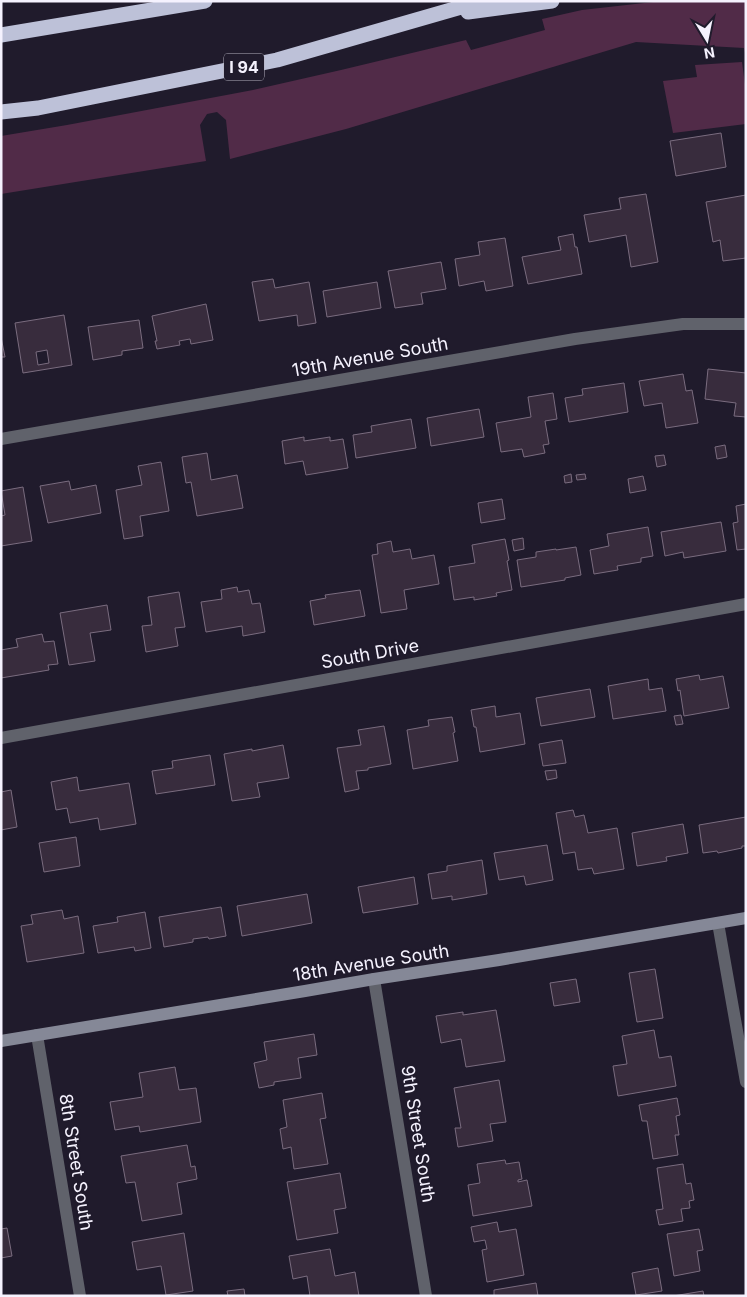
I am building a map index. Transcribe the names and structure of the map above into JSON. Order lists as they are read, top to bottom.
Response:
{
  "streets": {
    "highway": ["I 94"],
    "street": [
      "19th Avenue South",
      "South Drive",
      "18th Avenue South",
      "9th Street South",
      "8th Street South"
    ]
  },
  "crossings": [
    ["18th Avenue South", "9th Street South"],
    ["18th Avenue South", "8th Street South"]
  ],
  "north": "bottom"
}
